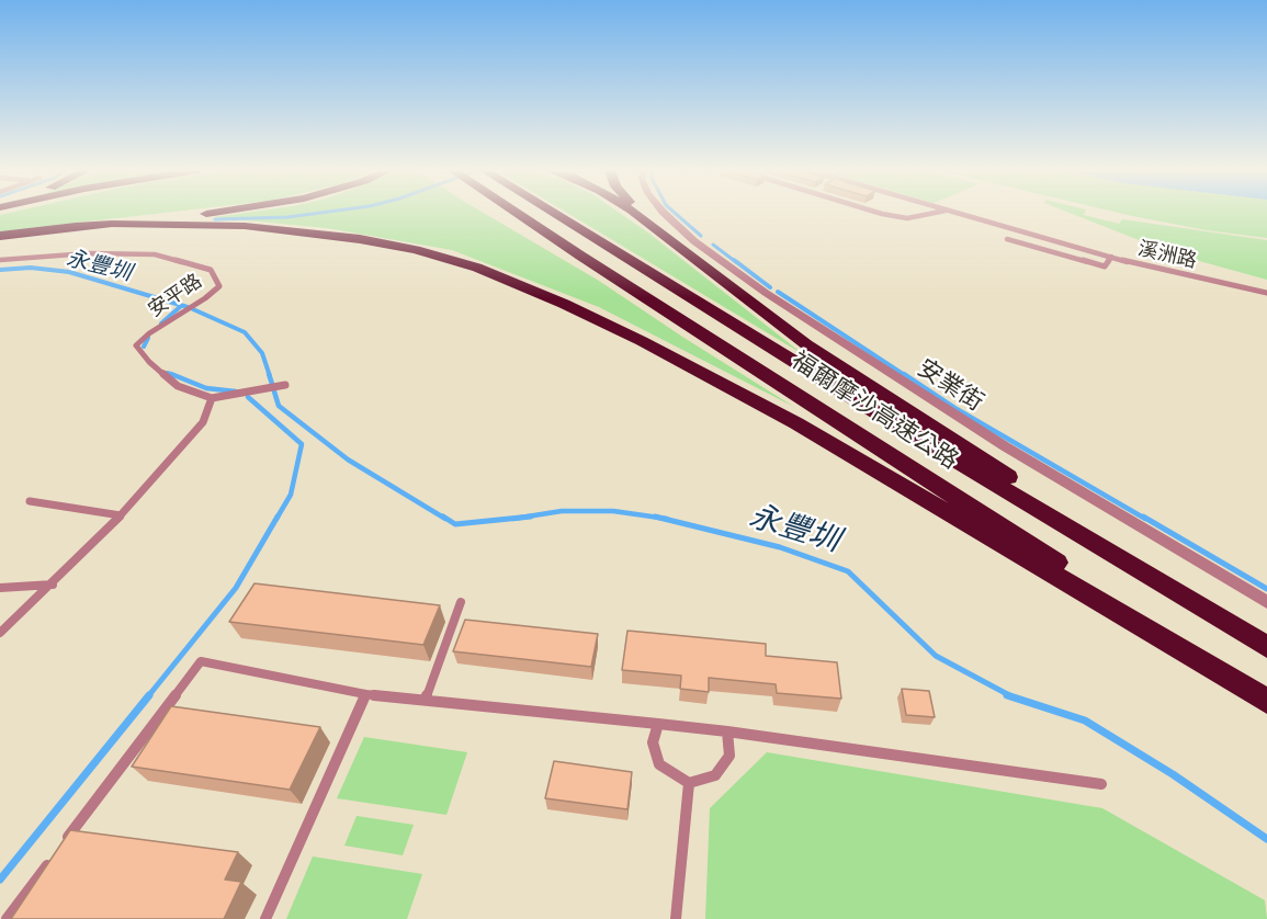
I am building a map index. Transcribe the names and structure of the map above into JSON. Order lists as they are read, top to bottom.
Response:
{
  "streets": {
    "highway": ["福爾摩沙高速公路"],
    "street": ["安業街"],
    "lane": ["溪洲路", "安平路"]
  },
  "water": ["永豐圳"]
}
